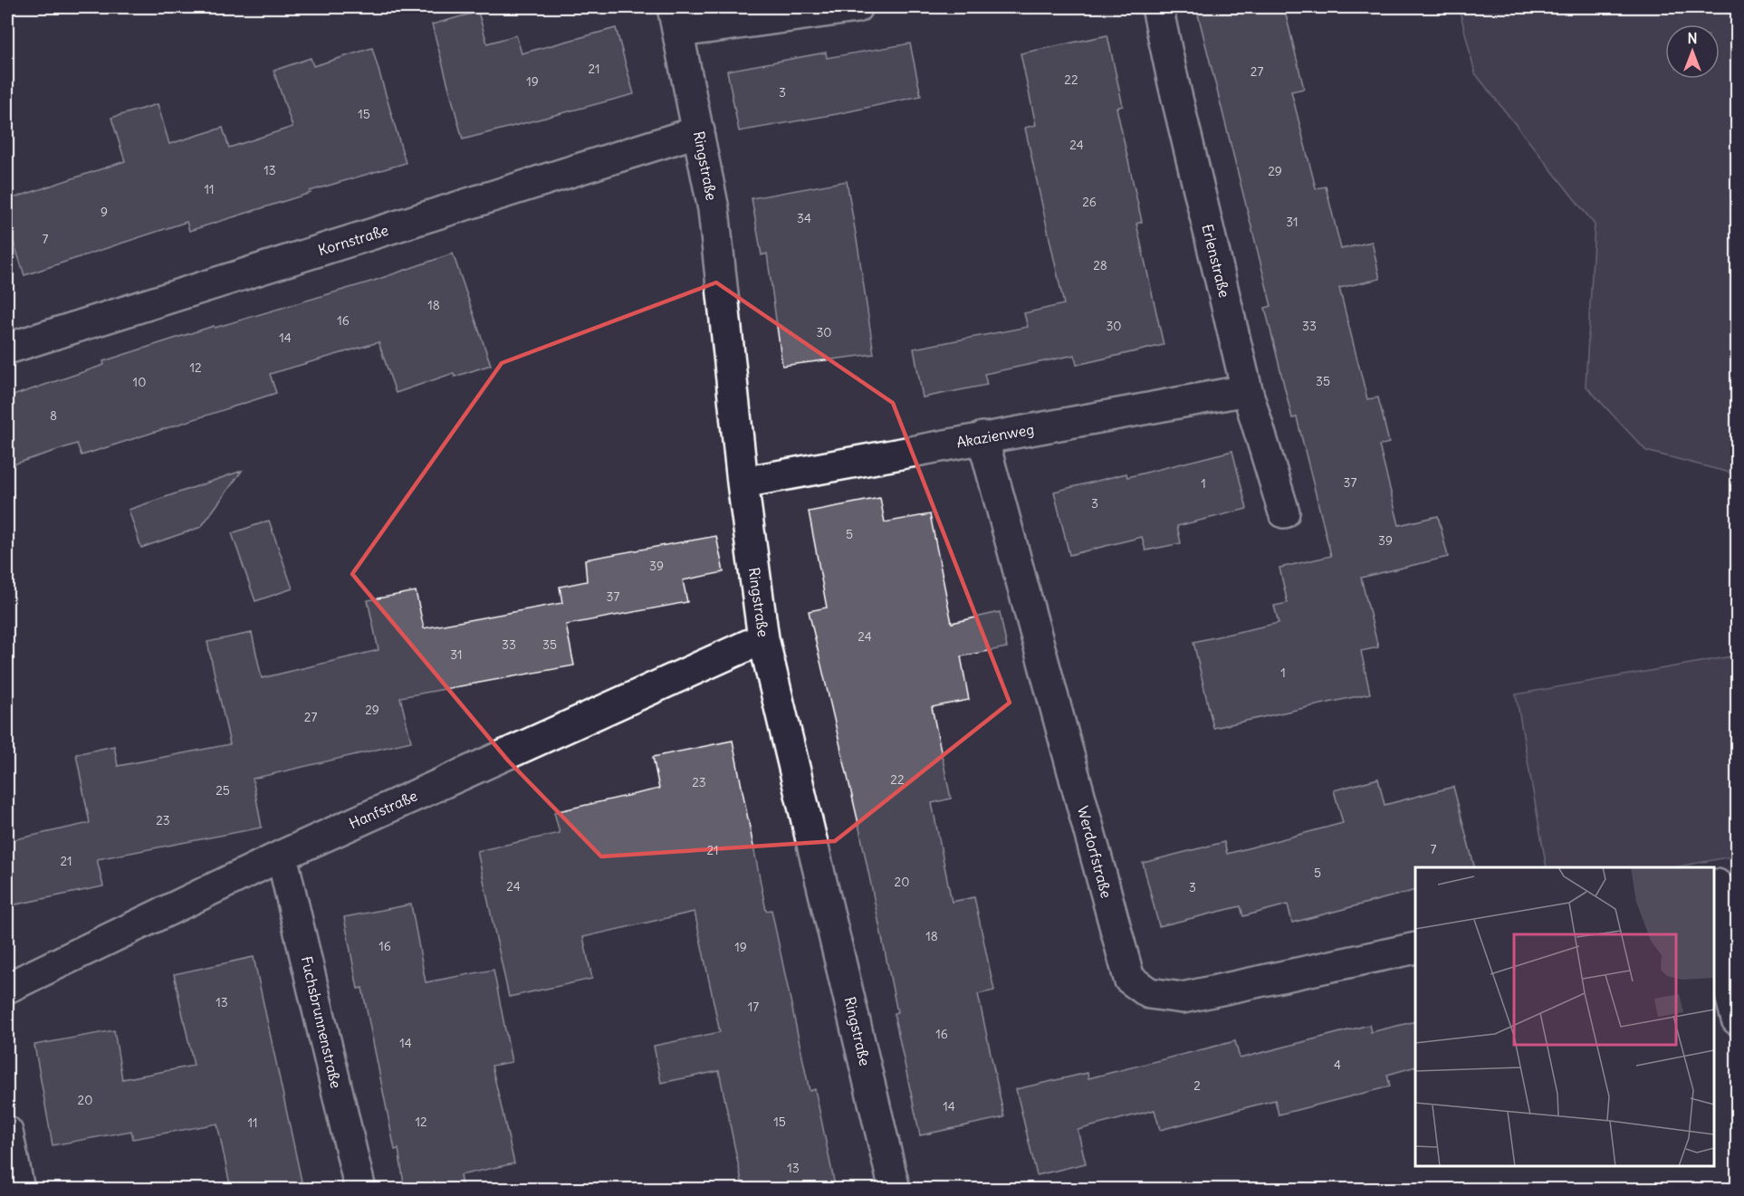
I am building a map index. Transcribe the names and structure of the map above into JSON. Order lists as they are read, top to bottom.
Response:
{
  "streets": {
    "street": [
      "Ringstraße",
      "Kornstraße",
      "Erlenstraße",
      "Akazienweg",
      "Hanfstraße",
      "Werdorfstraße",
      "Fuchsbrunnenstraße"
    ]
  },
  "crossings": [
    ["Ringstraße", "Kornstraße"],
    ["Ringstraße", "Akazienweg"],
    ["Ringstraße", "Hanfstraße"],
    ["Erlenstraße", "Akazienweg"],
    ["Akazienweg", "Werdorfstraße"],
    ["Hanfstraße", "Fuchsbrunnenstraße"]
  ],
  "house_numbers": [
    "21",
    "27",
    "22",
    "19",
    "3",
    "15",
    "24",
    "13",
    "29",
    "11",
    "26",
    "9",
    "34",
    "31",
    "7",
    "28",
    "18",
    "16",
    "30",
    "33",
    "30",
    "14",
    "12",
    "35",
    "10",
    "8",
    "37",
    "1",
    "3",
    "5",
    "39",
    "39",
    "37",
    "24",
    "33",
    "35",
    "31",
    "1",
    "29",
    "27",
    "22",
    "23",
    "25",
    "23",
    "7",
    "21",
    "21",
    "5",
    "20",
    "24",
    "3",
    "18",
    "16",
    "19",
    "13",
    "17",
    "16",
    "14",
    "4",
    "2",
    "20",
    "14",
    "12",
    "15",
    "11",
    "13"
  ],
  "north": "top"
}
